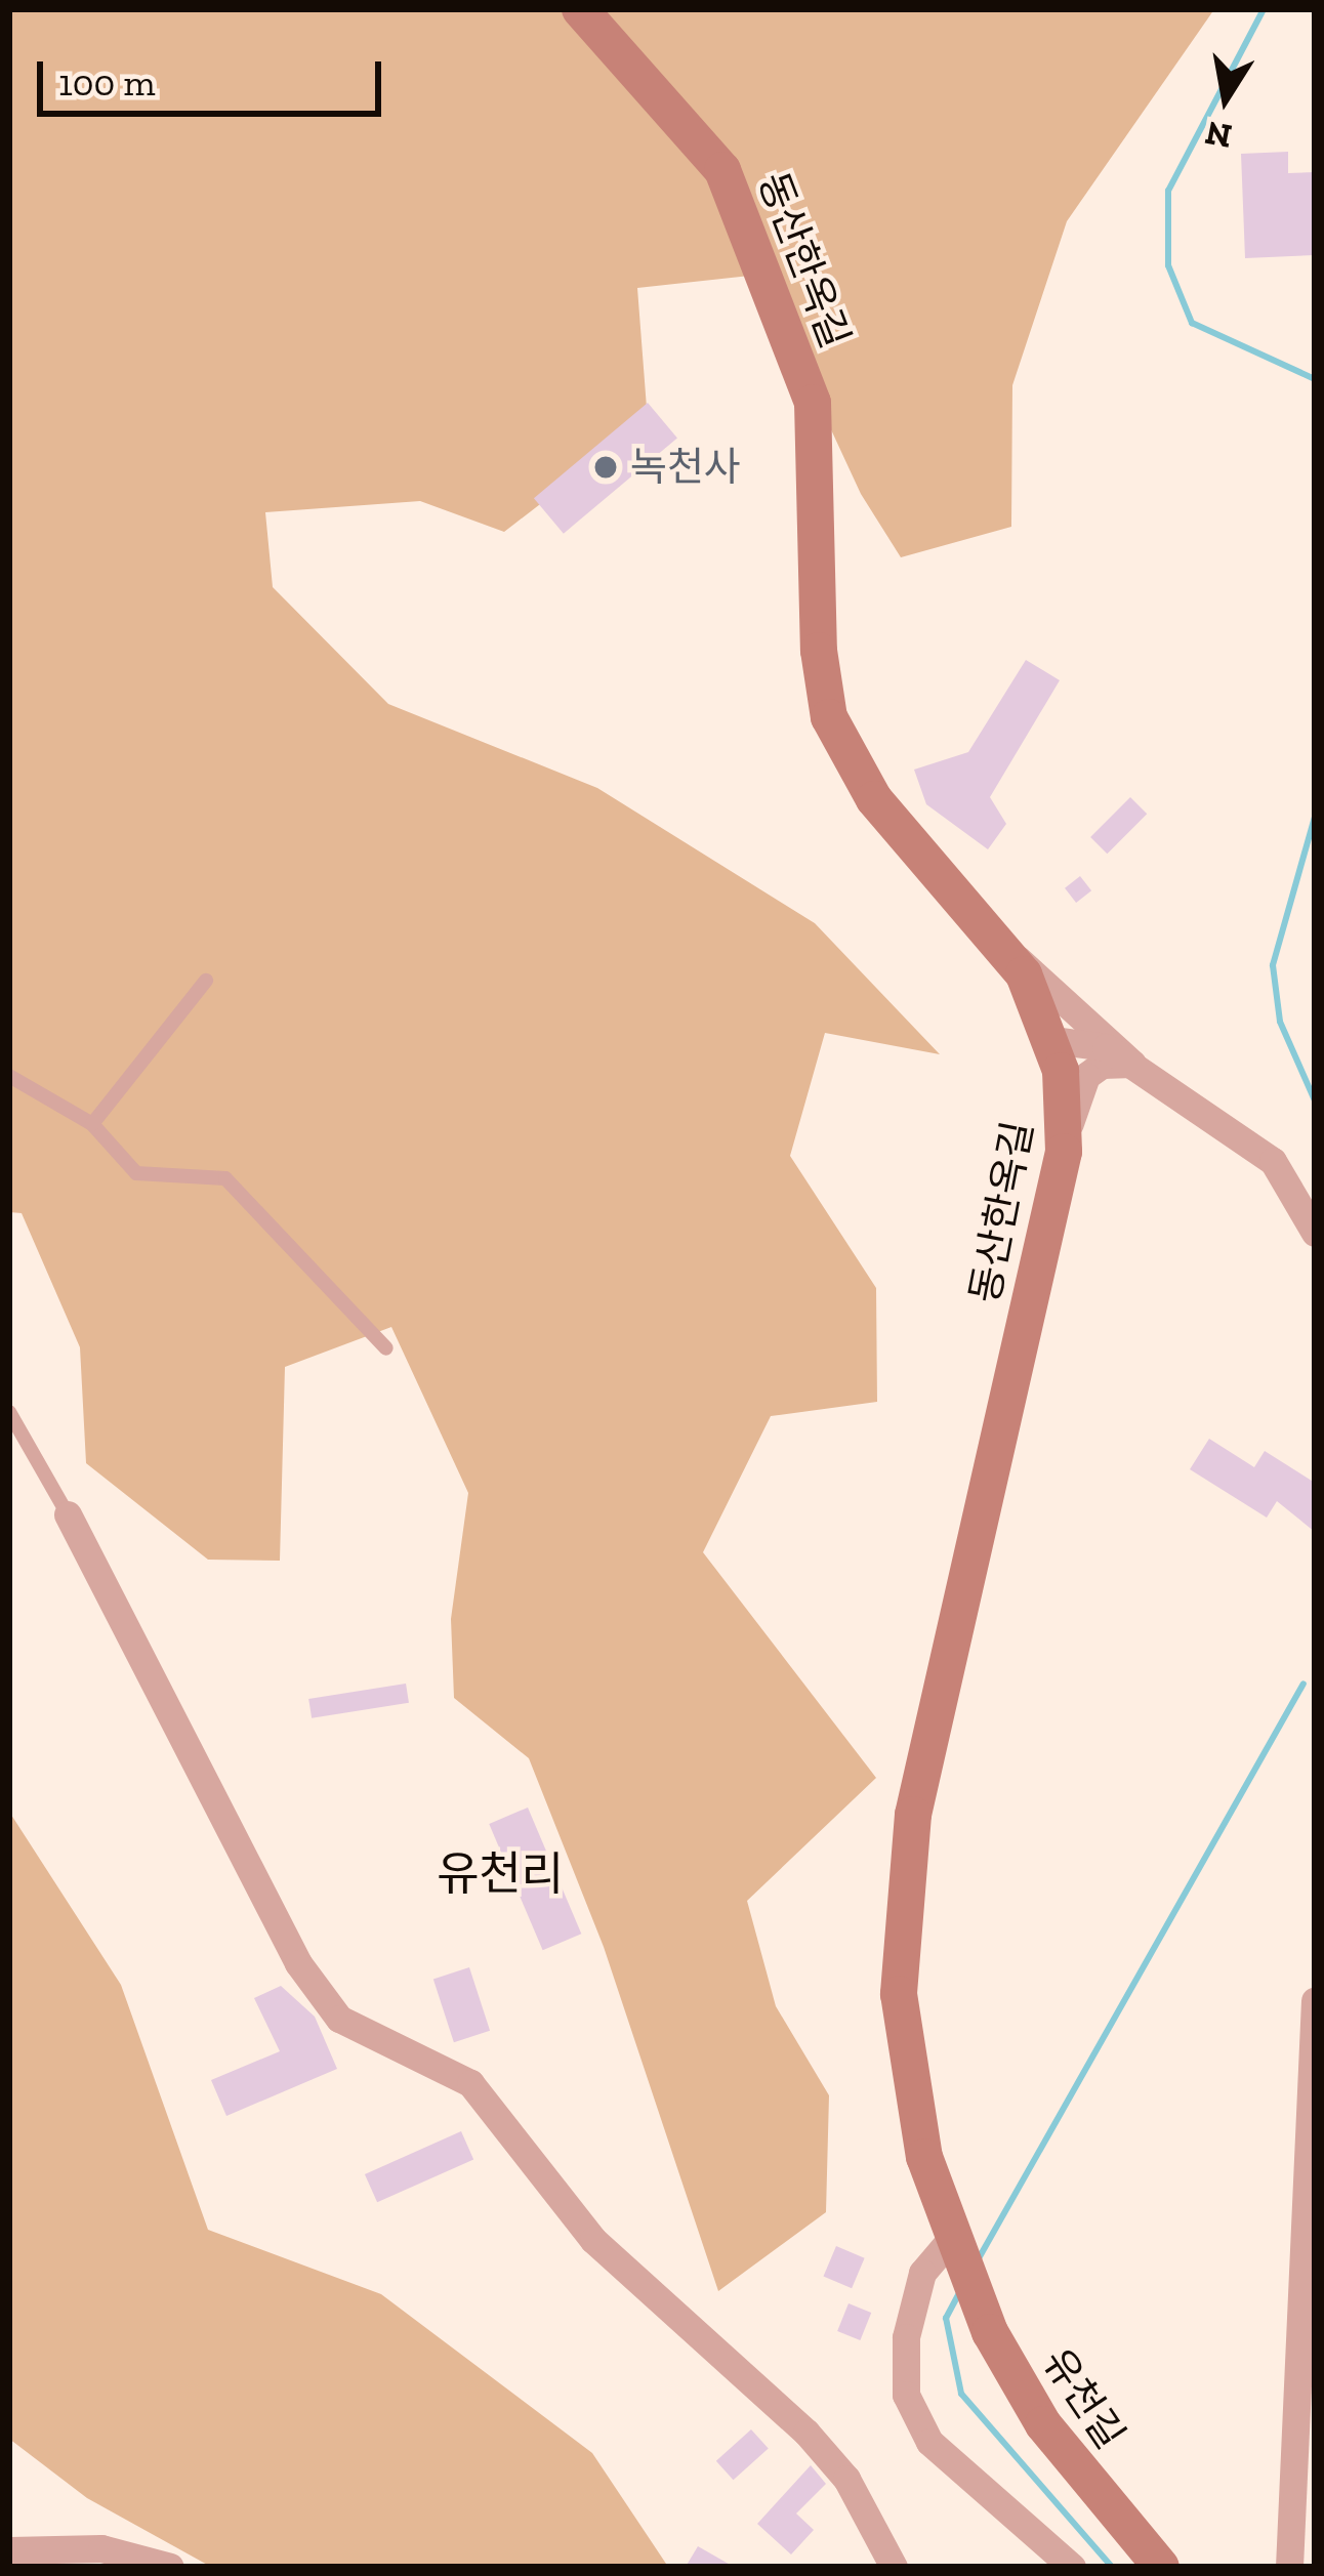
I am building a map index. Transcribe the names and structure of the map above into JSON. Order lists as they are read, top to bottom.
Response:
{
  "streets": {
    "street": ["동산한옥길", "유천길"]
  },
  "crossings": [
    ["동산한옥길", "유천길"]
  ],
  "districts": ["유천리"],
  "places": ["녹천사"],
  "scale_bar": "100 m",
  "north": "bottom"
}
